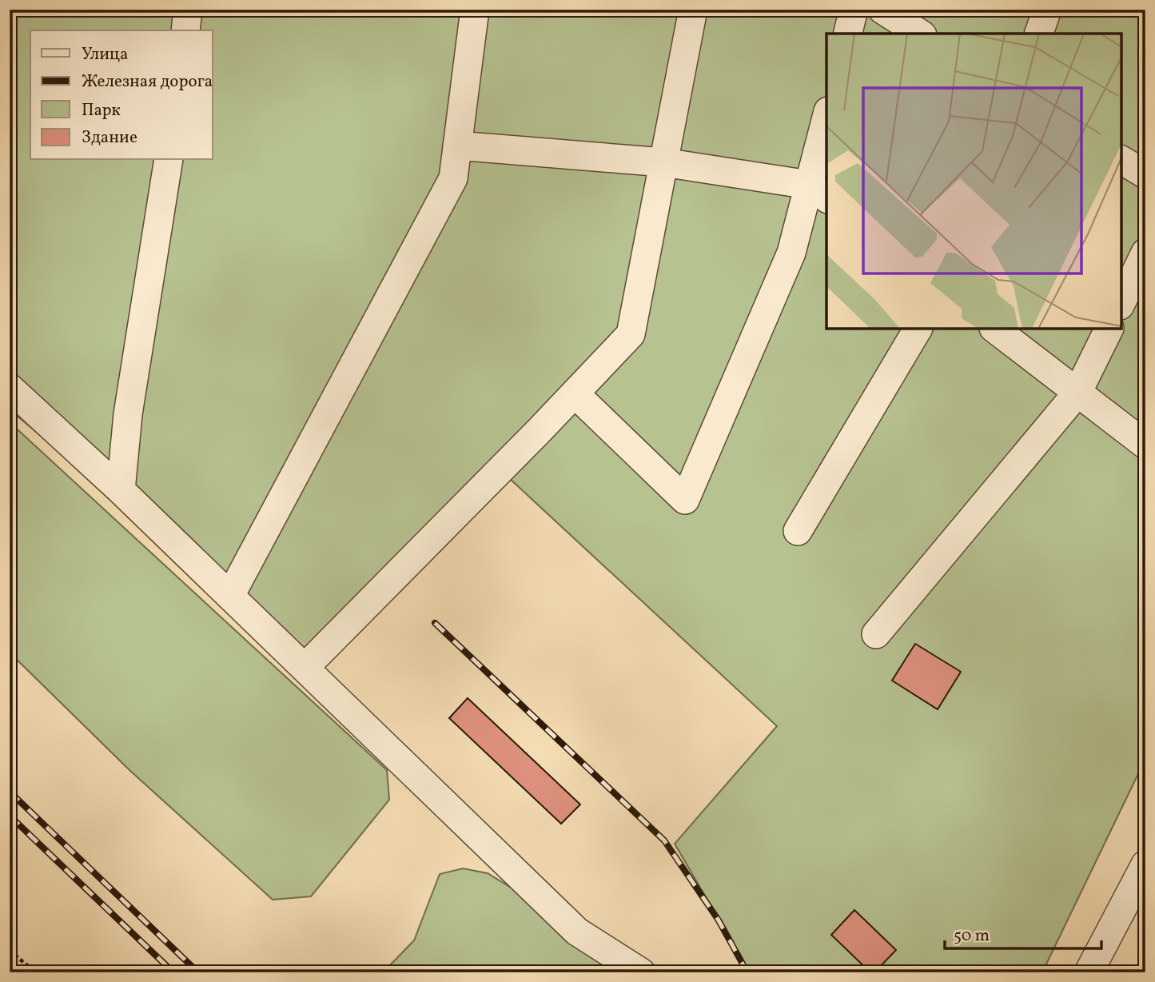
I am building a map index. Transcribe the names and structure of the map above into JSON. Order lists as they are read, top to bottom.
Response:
{
  "legend": [
    "Улица",
    "Железная дорога",
    "Парк",
    "Здание"
  ],
  "scale_bar": "50 m"
}
